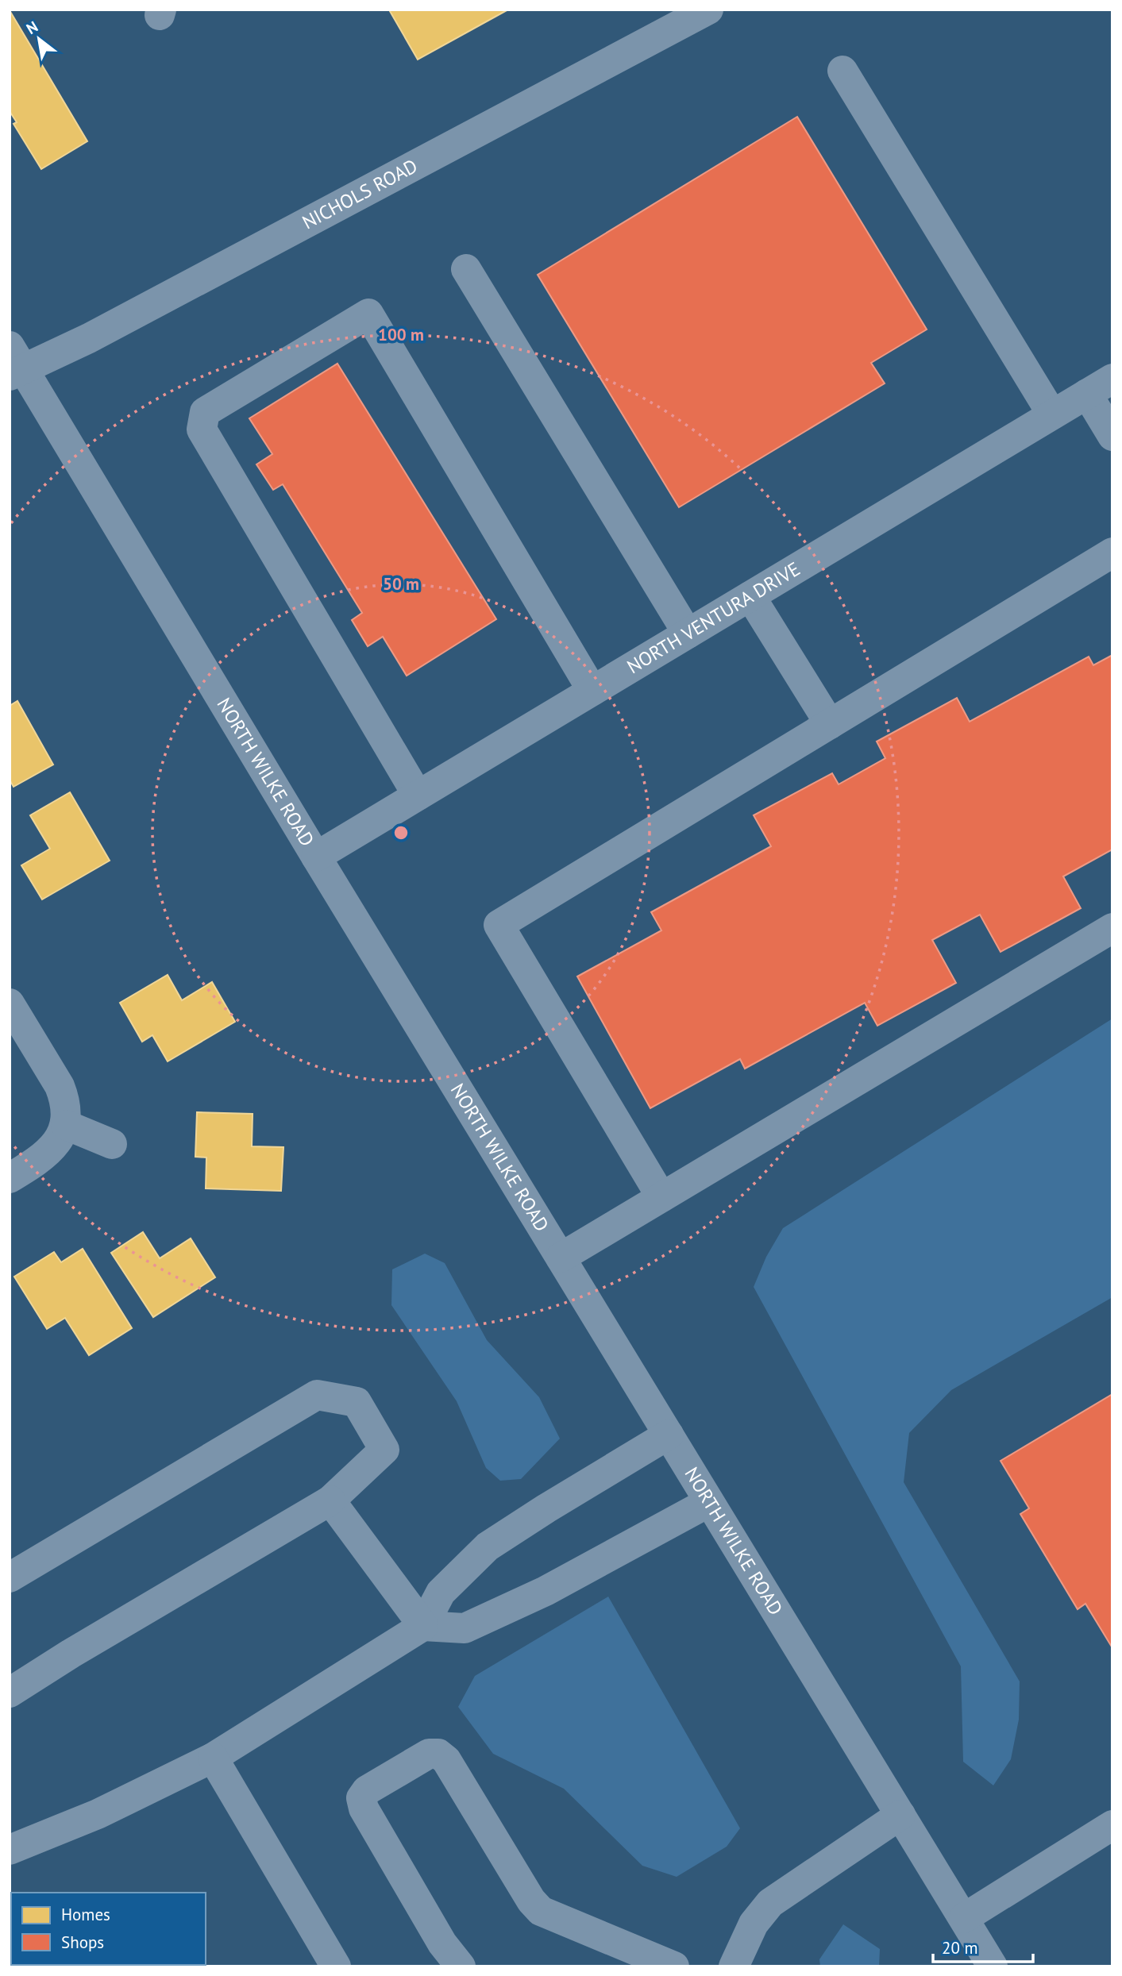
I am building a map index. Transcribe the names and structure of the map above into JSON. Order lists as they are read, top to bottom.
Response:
{
  "streets": {
    "street": ["NICHOLS ROAD", "NORTH VENTURA DRIVE", "NORTH WILKE ROAD"]
  },
  "crossings": [
    ["NICHOLS ROAD", "NORTH WILKE ROAD"],
    ["NORTH VENTURA DRIVE", "NORTH WILKE ROAD"]
  ],
  "legend": ["Homes", "Shops"],
  "scale_bar": "20 m",
  "north": "top left",
  "rings": ["100 m", "50 m"]
}
